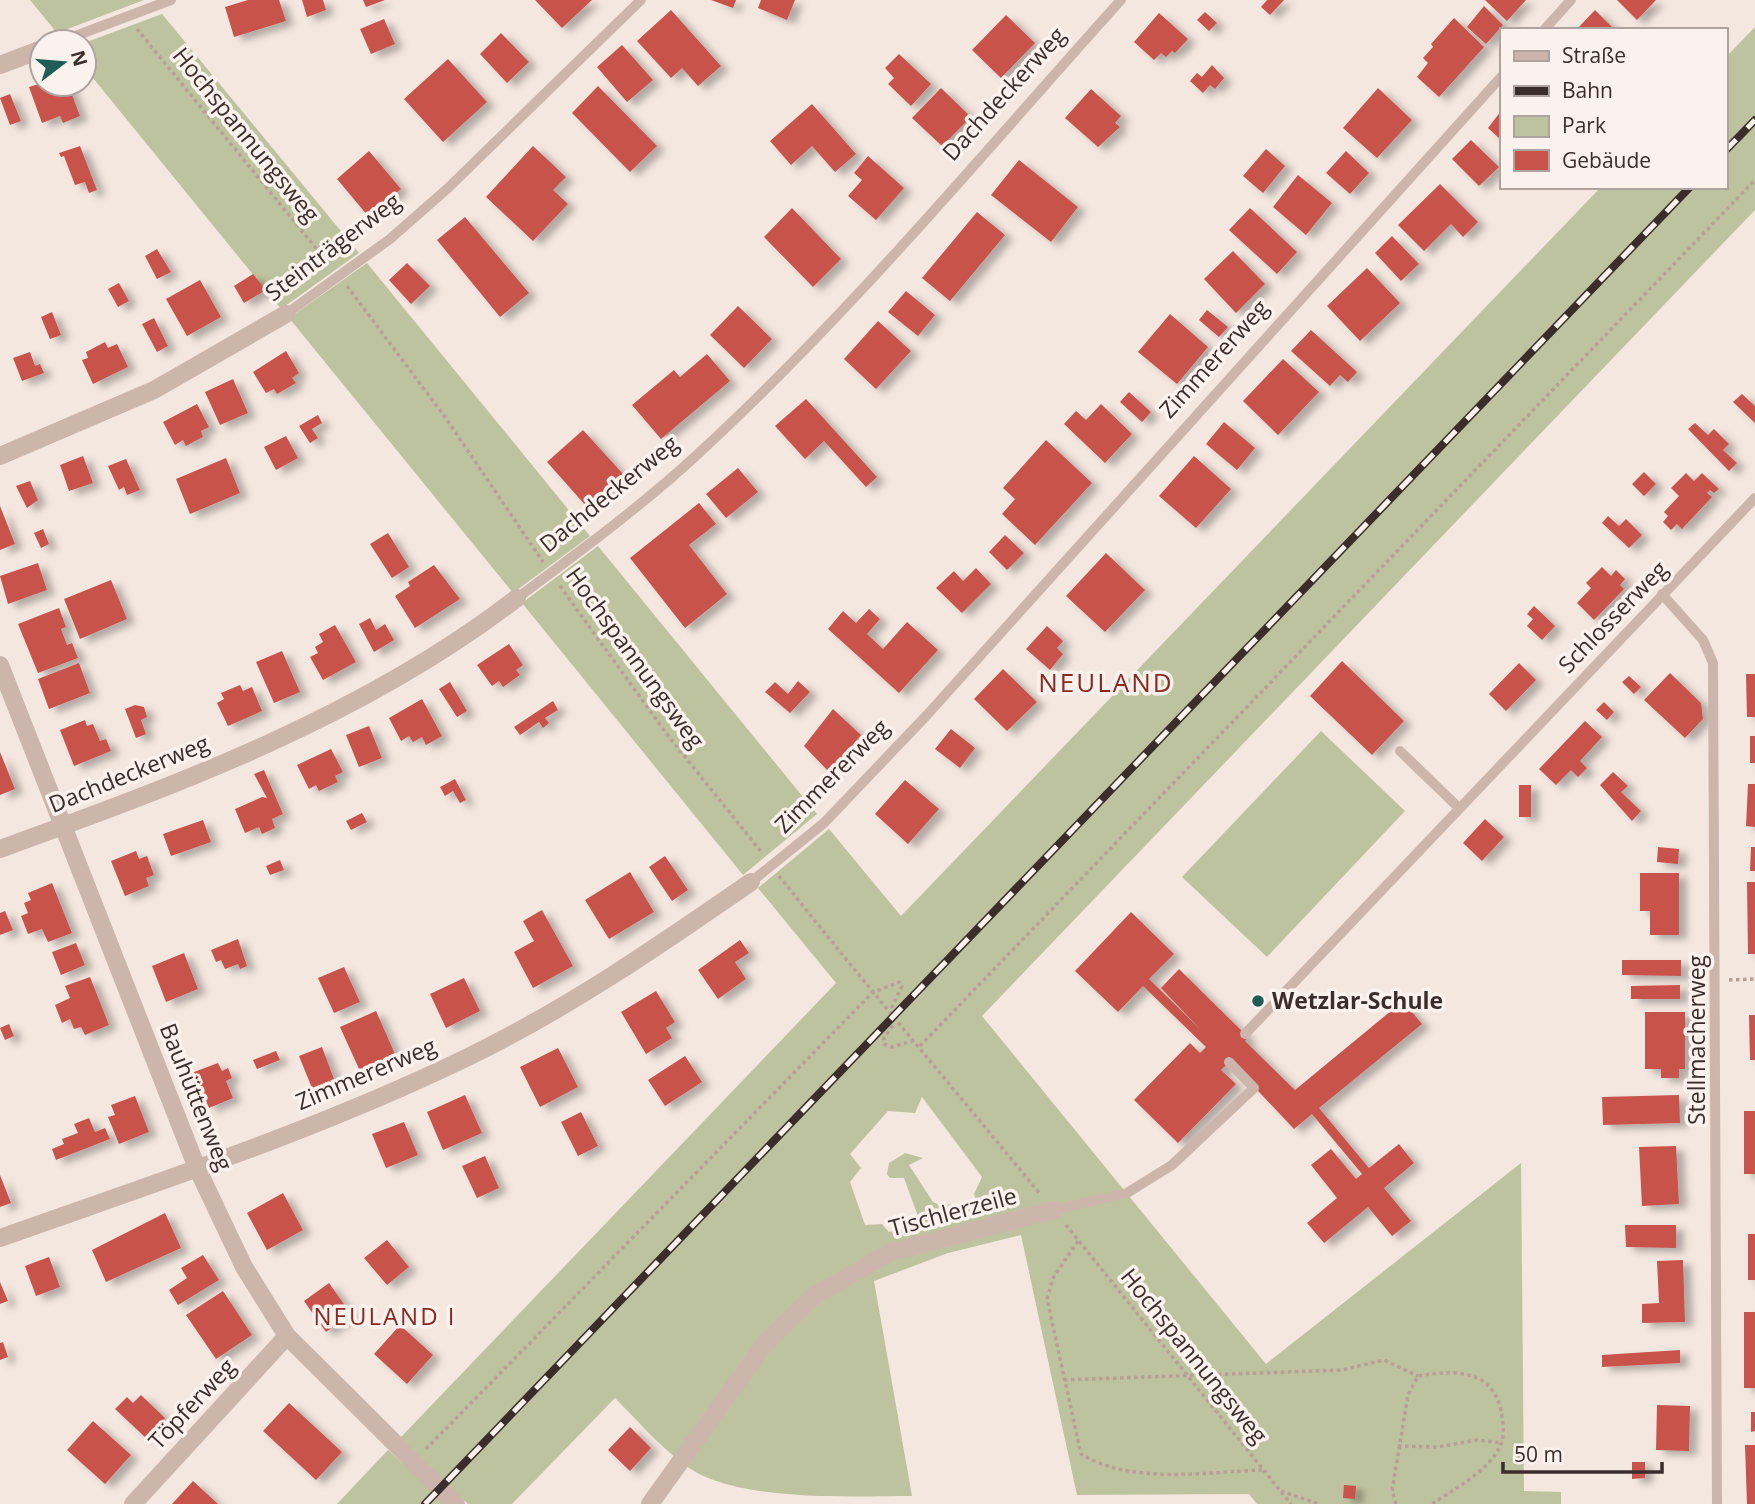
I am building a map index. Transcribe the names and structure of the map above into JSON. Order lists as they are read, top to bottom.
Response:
{
  "streets": {
    "street": [
      "Dachdeckerweg",
      "Steinträgerweg",
      "Zimmererweg",
      "Bauhüttenweg",
      "Tischlerzeile",
      "Töpferweg"
    ],
    "lane": ["Schlosserweg", "Stellmacherweg"],
    "path": ["Hochspannungsweg"]
  },
  "crossings": [
    ["Dachdeckerweg", "Hochspannungsweg"],
    ["Dachdeckerweg", "Bauhüttenweg"],
    ["Hochspannungsweg", "Steinträgerweg"],
    ["Hochspannungsweg", "Zimmererweg"],
    ["Zimmererweg", "Bauhüttenweg"],
    ["Schlosserweg", "Stellmacherweg"],
    ["Bauhüttenweg", "Töpferweg"]
  ],
  "districts": ["NEULAND", "NEULAND I"],
  "places": ["Wetzlar-Schule"],
  "legend": [
    "Straße",
    "Bahn",
    "Park",
    "Gebäude"
  ],
  "scale_bar": "50 m",
  "north": "right"
}
